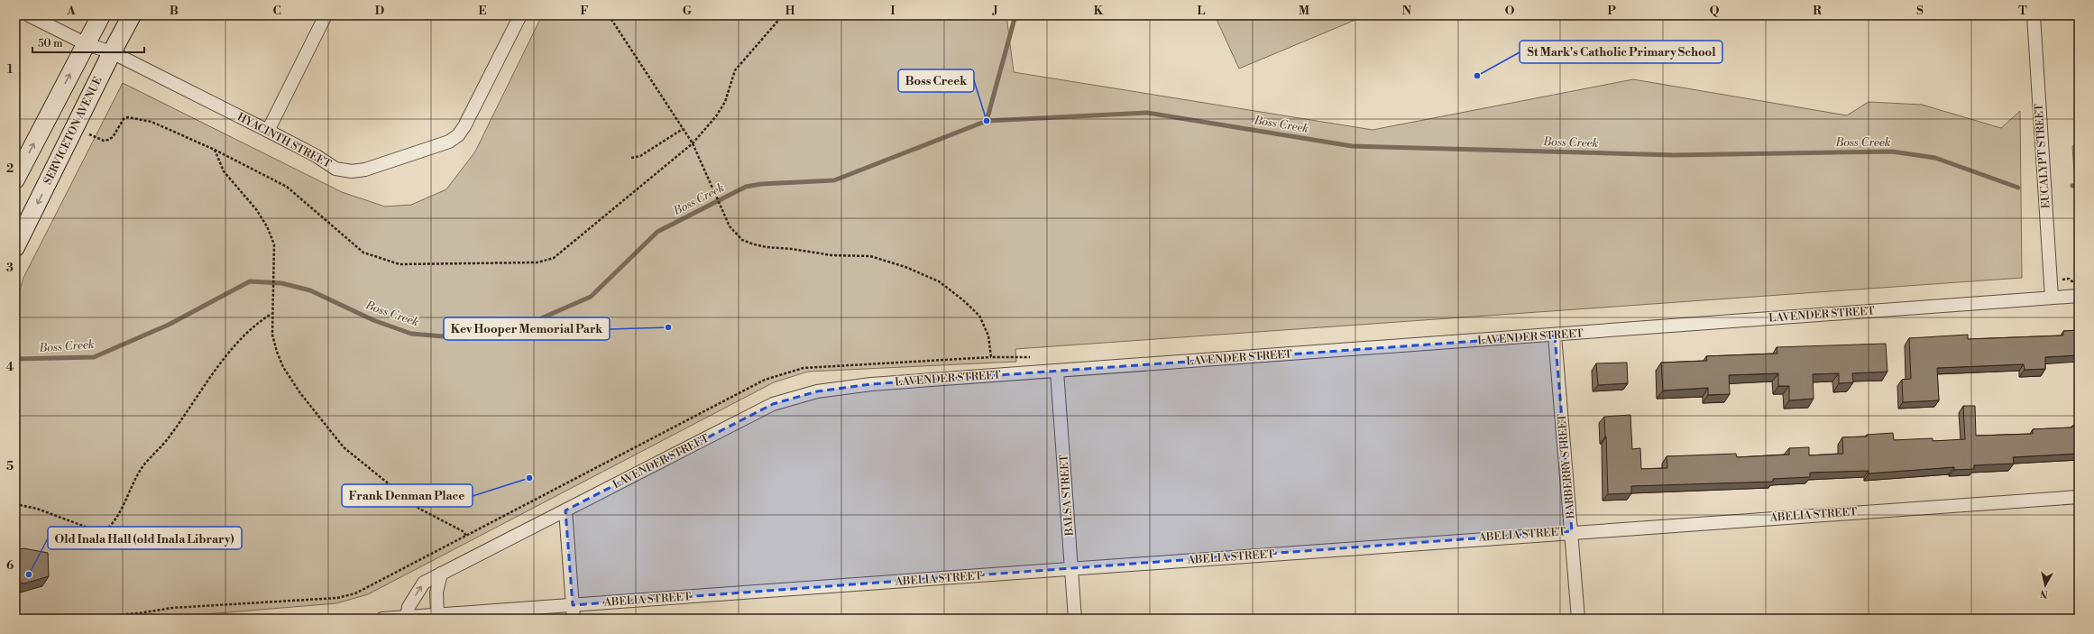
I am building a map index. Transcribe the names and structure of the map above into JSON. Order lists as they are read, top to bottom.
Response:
{
  "streets": {
    "main road": ["SERVICETON AVENUE"],
    "street": [
      "HYACINTH STREET",
      "EUCALYPT STREET",
      "LAVENDER STREET",
      "BARBERRY STREET",
      "BALSA STREET",
      "ABELIA STREET"
    ]
  },
  "crossings": [
    ["SERVICETON AVENUE", "HYACINTH STREET"],
    ["EUCALYPT STREET", "LAVENDER STREET"],
    ["LAVENDER STREET", "BARBERRY STREET"],
    ["LAVENDER STREET", "BALSA STREET"],
    ["LAVENDER STREET", "ABELIA STREET"],
    ["BARBERRY STREET", "ABELIA STREET"],
    ["BALSA STREET", "ABELIA STREET"]
  ],
  "water": ["Boss Creek"],
  "places": [
    "St Mark's Catholic Primary School",
    "Boss Creek",
    "Kev Hooper Memorial Park",
    "Frank Denman Place",
    "Old Inala Hall (old Inala Library)"
  ],
  "scale_bar": "50 m",
  "north": "bottom",
  "grid": {
    "columns": [
      "A",
      "B",
      "C",
      "D",
      "E",
      "F",
      "G",
      "H",
      "I",
      "J",
      "K",
      "L",
      "M",
      "N",
      "O",
      "P",
      "Q",
      "R",
      "S",
      "T"
    ],
    "rows": [
      "1",
      "2",
      "3",
      "4",
      "5",
      "6"
    ]
  }
}
